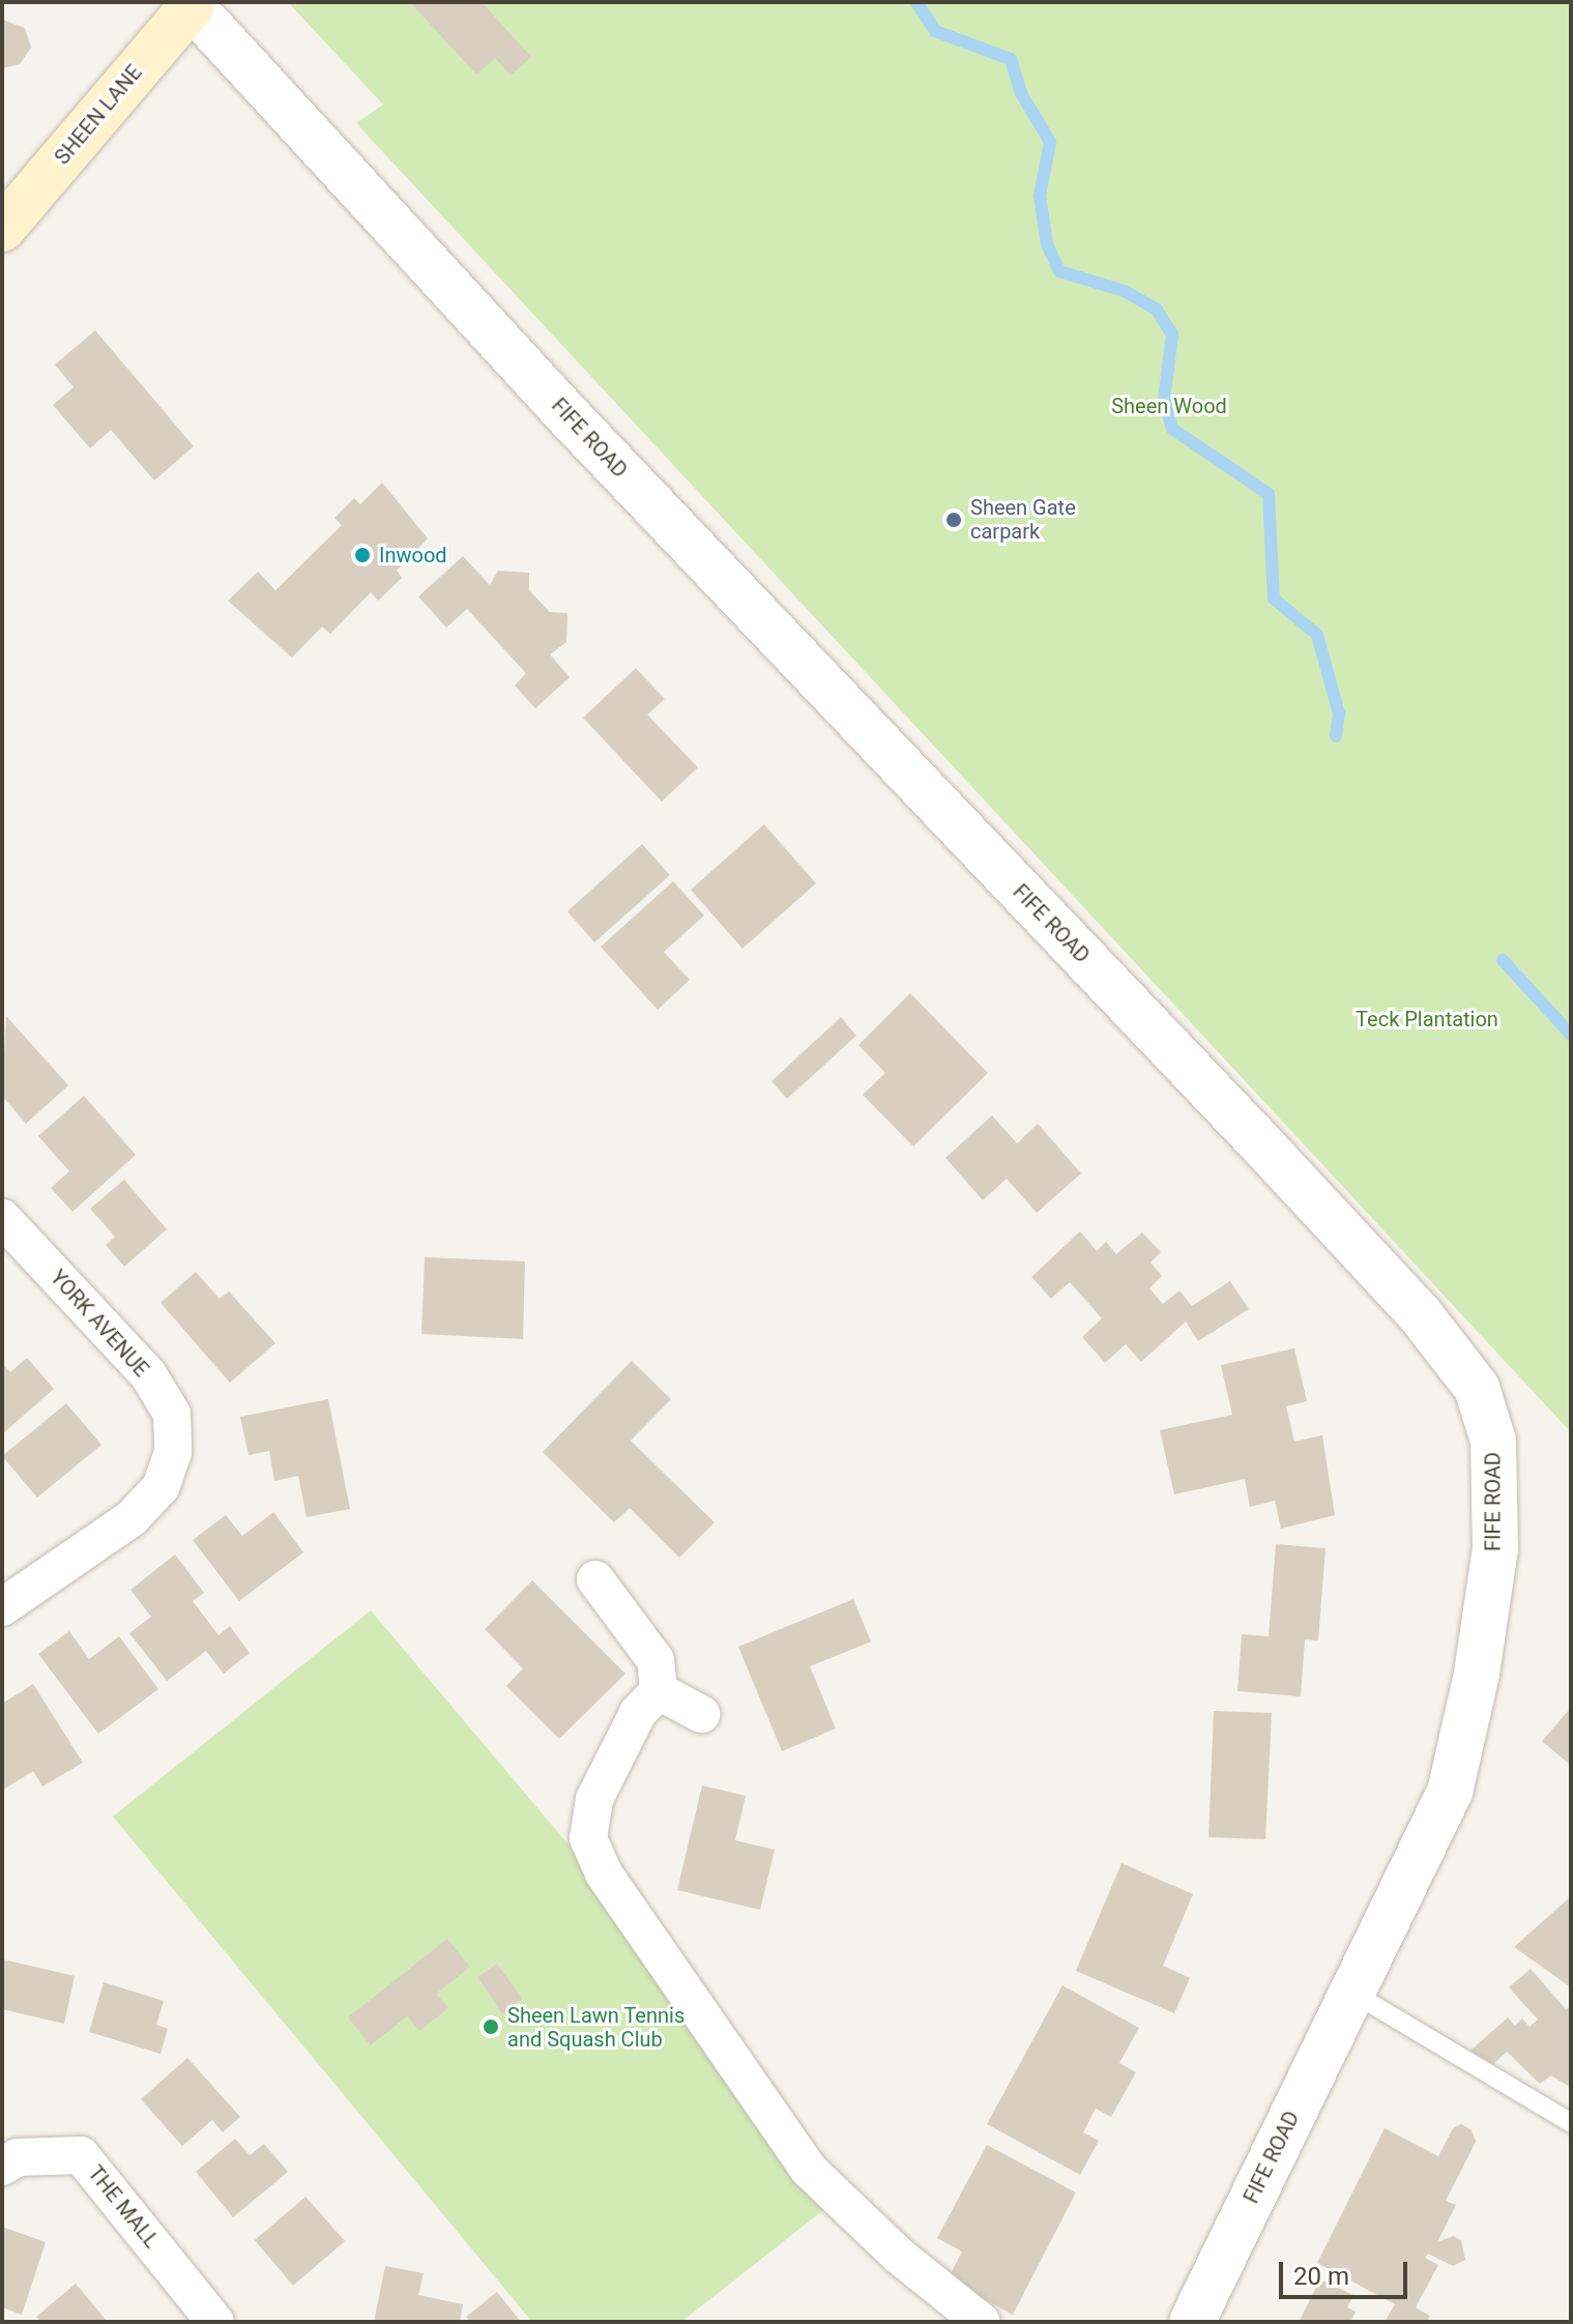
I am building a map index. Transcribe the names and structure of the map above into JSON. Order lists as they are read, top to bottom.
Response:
{
  "streets": {
    "main road": ["SHEEN LANE"],
    "street": ["FIFE ROAD", "YORK AVENUE", "THE MALL"]
  },
  "crossings": [
    ["SHEEN LANE", "FIFE ROAD"]
  ],
  "parks": ["Sheen Wood", "Teck Plantation"],
  "places": ["Sheen Gate carpark", "Inwood", "Sheen Lawn Tennis and Squash Club"],
  "scale_bar": "20 m"
}
